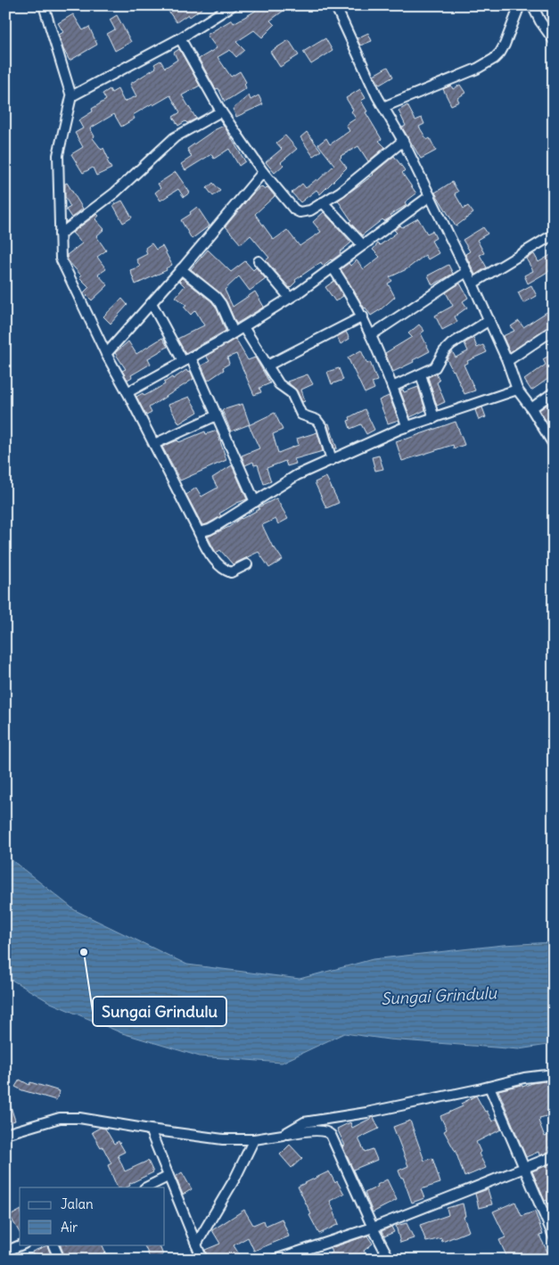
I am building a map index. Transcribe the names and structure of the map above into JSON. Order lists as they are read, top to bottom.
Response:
{
  "water": ["Sungai Grindulu"],
  "places": ["Sungai Grindulu"],
  "legend": ["Jalan", "Air"]
}
